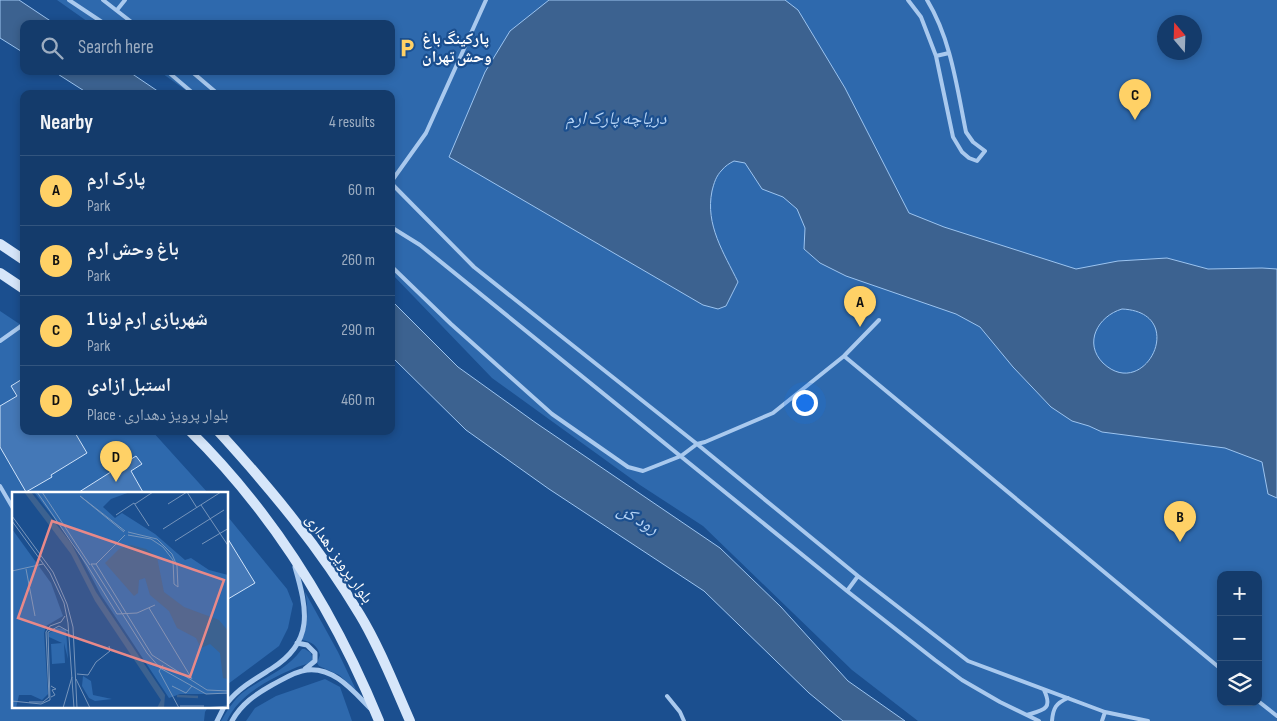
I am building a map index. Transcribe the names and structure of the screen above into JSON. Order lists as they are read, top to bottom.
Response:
{
  "streets": {
    "main road": ["بلوار پرویز دهداری"]
  },
  "water": ["دریاچه پارک ارم", "رود کن"],
  "places": {
    "parking": ["پارکینگ باغ وحش تهران"]
  },
  "north": "top",
  "page": {
    "search": "Search here",
    "pins": [
      "C",
      "A",
      "D",
      "B"
    ],
    "heading": ["Nearby", "4 results"],
    "list": [
      {
        "mark": "A",
        "name": "پارک ارم",
        "note": "Park",
        "value": "60 m"
      },
      {
        "mark": "B",
        "name": "باغ وحش ارم",
        "note": "Park",
        "value": "260 m"
      },
      {
        "mark": "C",
        "name": "شهربازی ارم لونا 1",
        "note": "Park",
        "value": "290 m"
      },
      {
        "mark": "D",
        "name": "استبل ازادی",
        "note": "Place · بلوار پرویز دهداری",
        "value": "460 m"
      }
    ],
    "map_buttons": ["+", "−"]
  }
}
